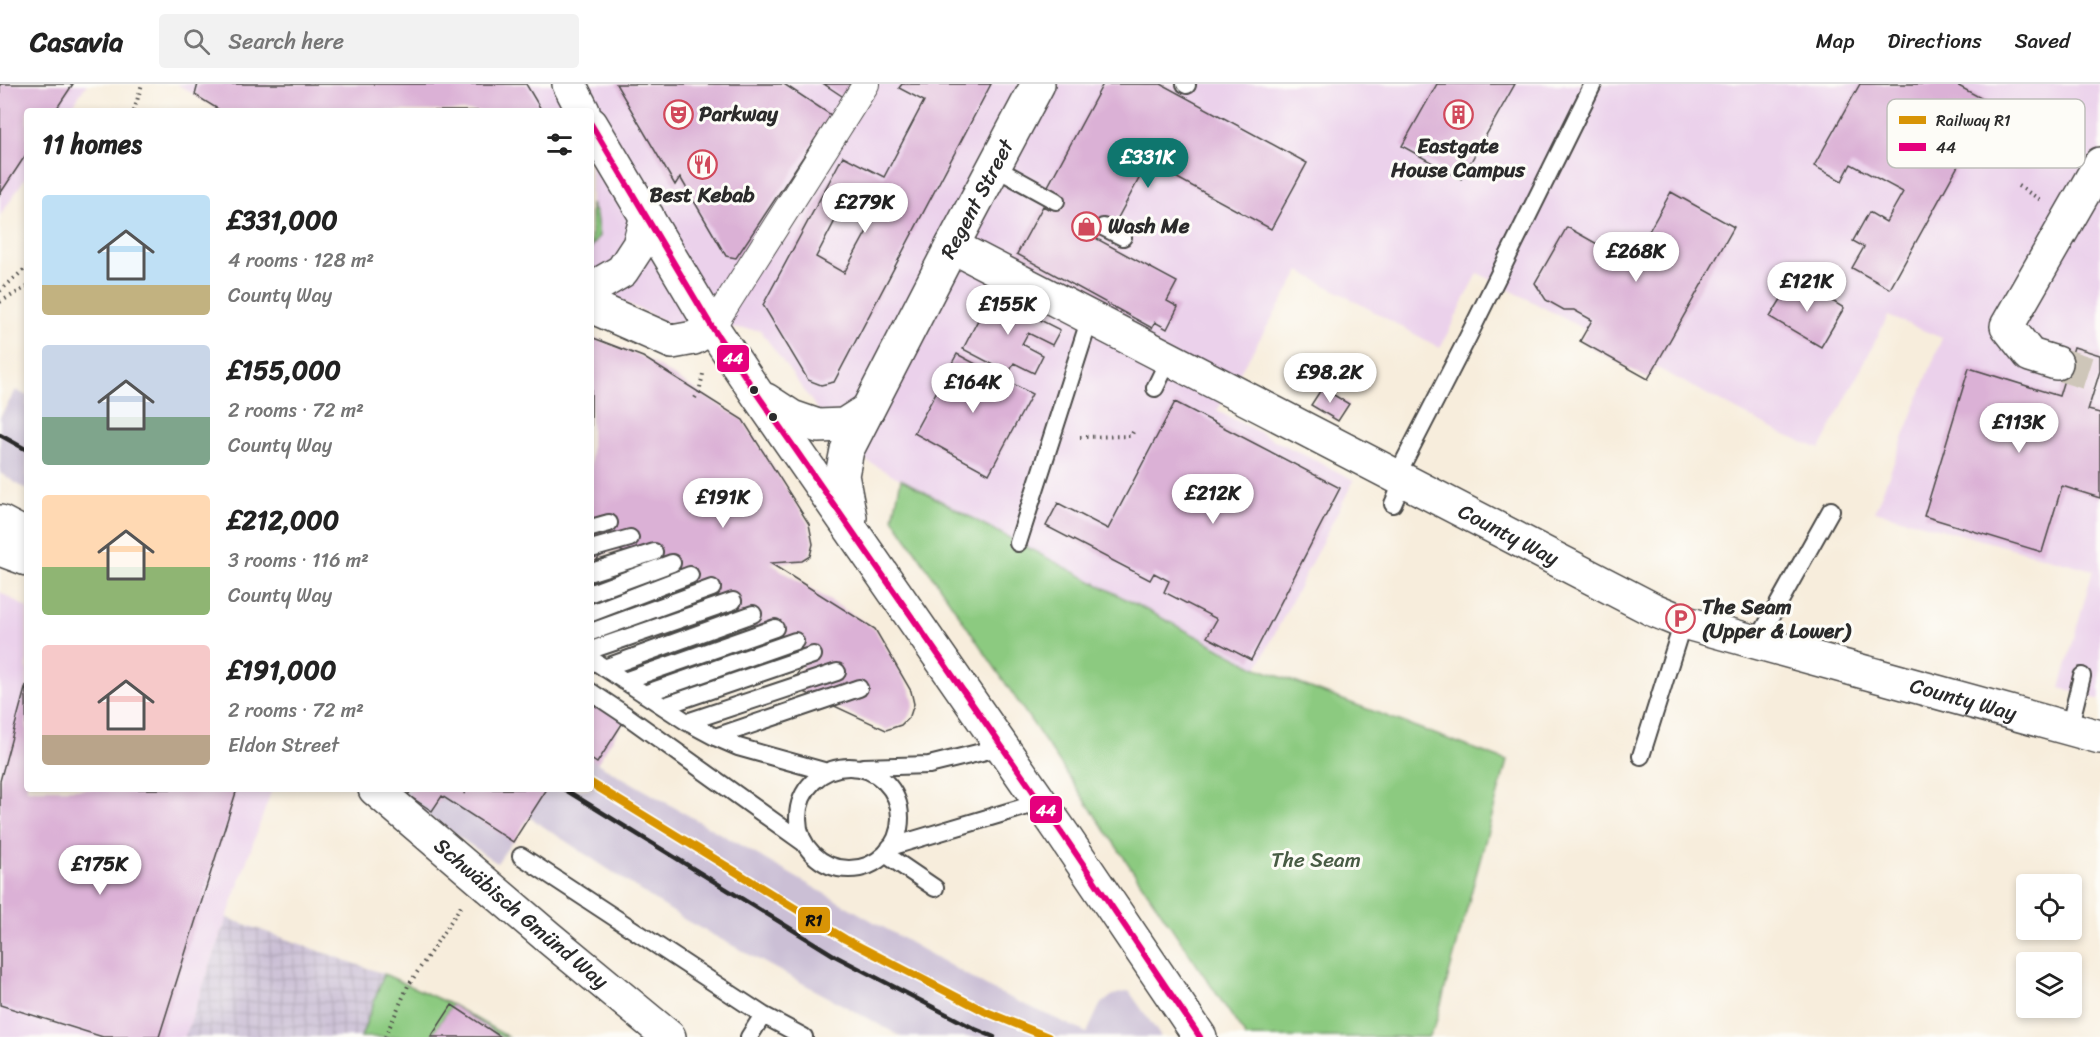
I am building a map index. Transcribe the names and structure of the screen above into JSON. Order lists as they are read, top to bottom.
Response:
{
  "streets": {
    "street": ["Regent Street", "County Way", "Schwäbisch Gmünd Way"]
  },
  "crossings": [
    ["Regent Street", "County Way"]
  ],
  "parks": ["The Seam"],
  "places": {
    "theatre": ["Parkway"],
    "building": ["Eastgate House Campus"],
    "restaurant": ["Best Kebab"],
    "shop": ["Wash Me"],
    "parking": ["The Seam (Upper & Lower)"]
  },
  "lines": ["transit line 44", "rail line R1"],
  "legend": ["Railway R1", "44"],
  "page": {
    "header": "Casavia",
    "search": "Search here",
    "nav": ["Map", "Directions", "Saved"],
    "heading": "11 homes",
    "price": [
      "£331K",
      "£279K",
      "£268K",
      "£121K",
      "£155K",
      "£98.2K",
      "£164K",
      "£113K",
      "£212K",
      "£191K",
      "£175K"
    ],
    "list": [
      {
        "name": "£331,000",
        "note": "4 rooms · 128 m² · County Way"
      },
      {
        "name": "£155,000",
        "note": "2 rooms · 72 m² · County Way"
      },
      {
        "name": "£212,000",
        "note": "3 rooms · 116 m² · County Way"
      },
      {
        "name": "£191,000",
        "note": "2 rooms · 72 m² · Eldon Street"
      }
    ]
  }
}
